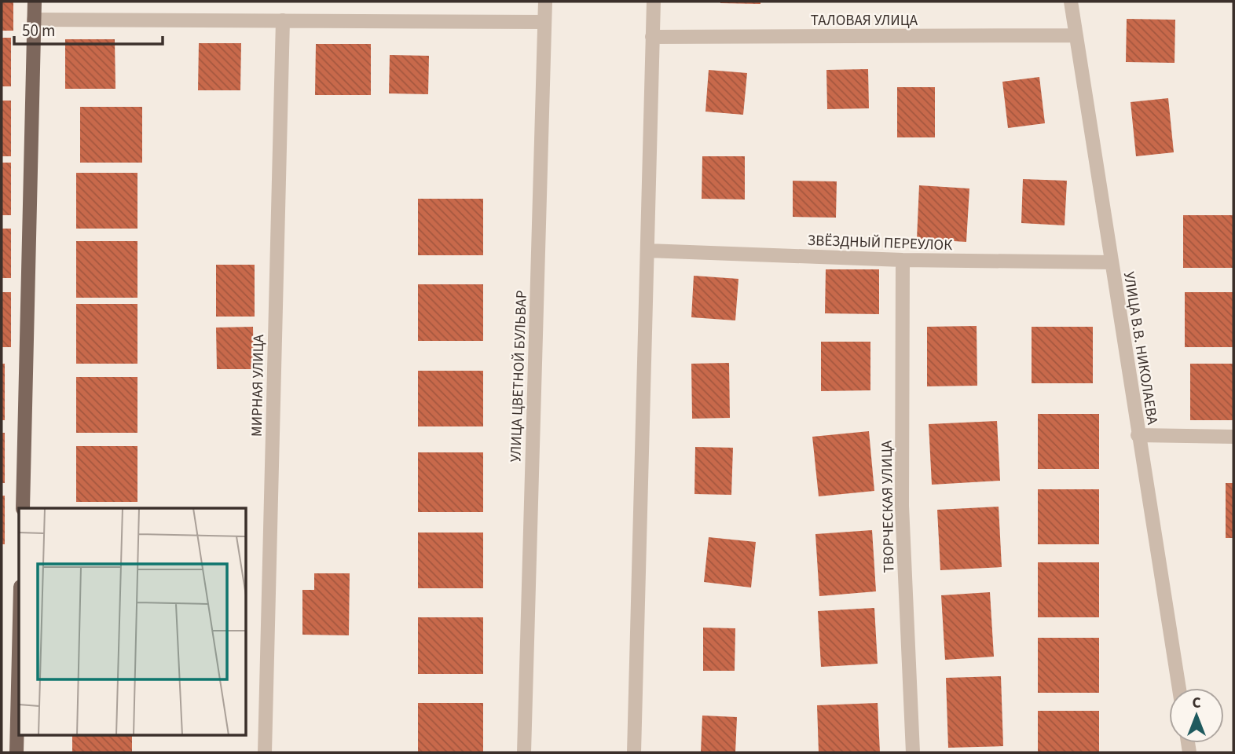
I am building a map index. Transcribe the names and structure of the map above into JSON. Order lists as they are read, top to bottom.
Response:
{
  "streets": {
    "street": [
      "ТАЛОВАЯ УЛИЦА",
      "ЗВЁЗДНЫЙ ПЕРЕУЛОК",
      "УЛИЦА В.В. НИКОЛАЕВА",
      "УЛИЦА ЦВЕТНОЙ БУЛЬВАР",
      "МИРНАЯ УЛИЦА",
      "ТВОРЧЕСКАЯ УЛИЦА"
    ]
  },
  "crossings": [
    ["ТАЛОВАЯ УЛИЦА", "УЛИЦА В.В. НИКОЛАЕВА"],
    ["ЗВЁЗДНЫЙ ПЕРЕУЛОК", "УЛИЦА В.В. НИКОЛАЕВА"],
    ["ЗВЁЗДНЫЙ ПЕРЕУЛОК", "ТВОРЧЕСКАЯ УЛИЦА"]
  ],
  "scale_bar": "50 m",
  "north": "top"
}
